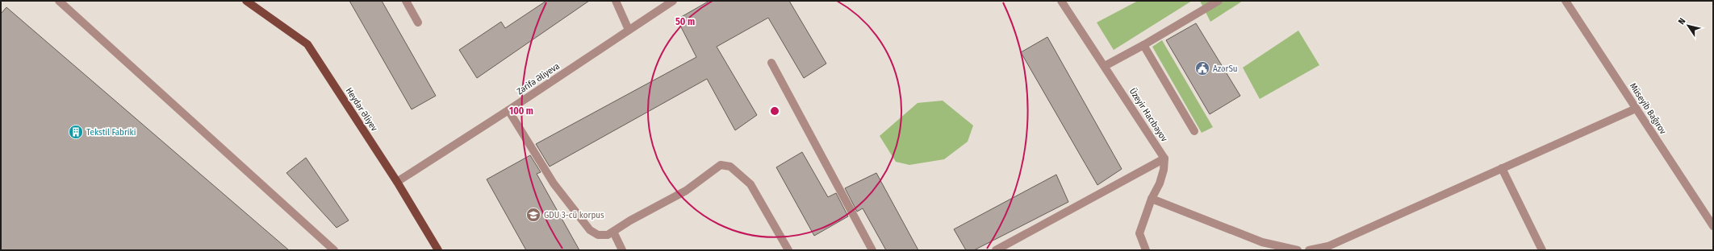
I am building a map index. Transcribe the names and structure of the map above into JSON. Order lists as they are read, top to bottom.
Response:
{
  "streets": {
    "main road": ["Heydər Əliyev"],
    "street": ["Zərifə Əliyeva", "Müseyib Bağırov", "Üzeyir Hacıbəyov"]
  },
  "crossings": [
    ["Zərifə Əliyeva", "Heydər Əliyev"]
  ],
  "places": {
    "public building": ["AzərSu"],
    "building": ["Tekstil Fabriki"],
    "school or university": ["GDU 3-cü korpus"]
  },
  "north": "top left",
  "rings": ["50 m", "100 m"]
}
